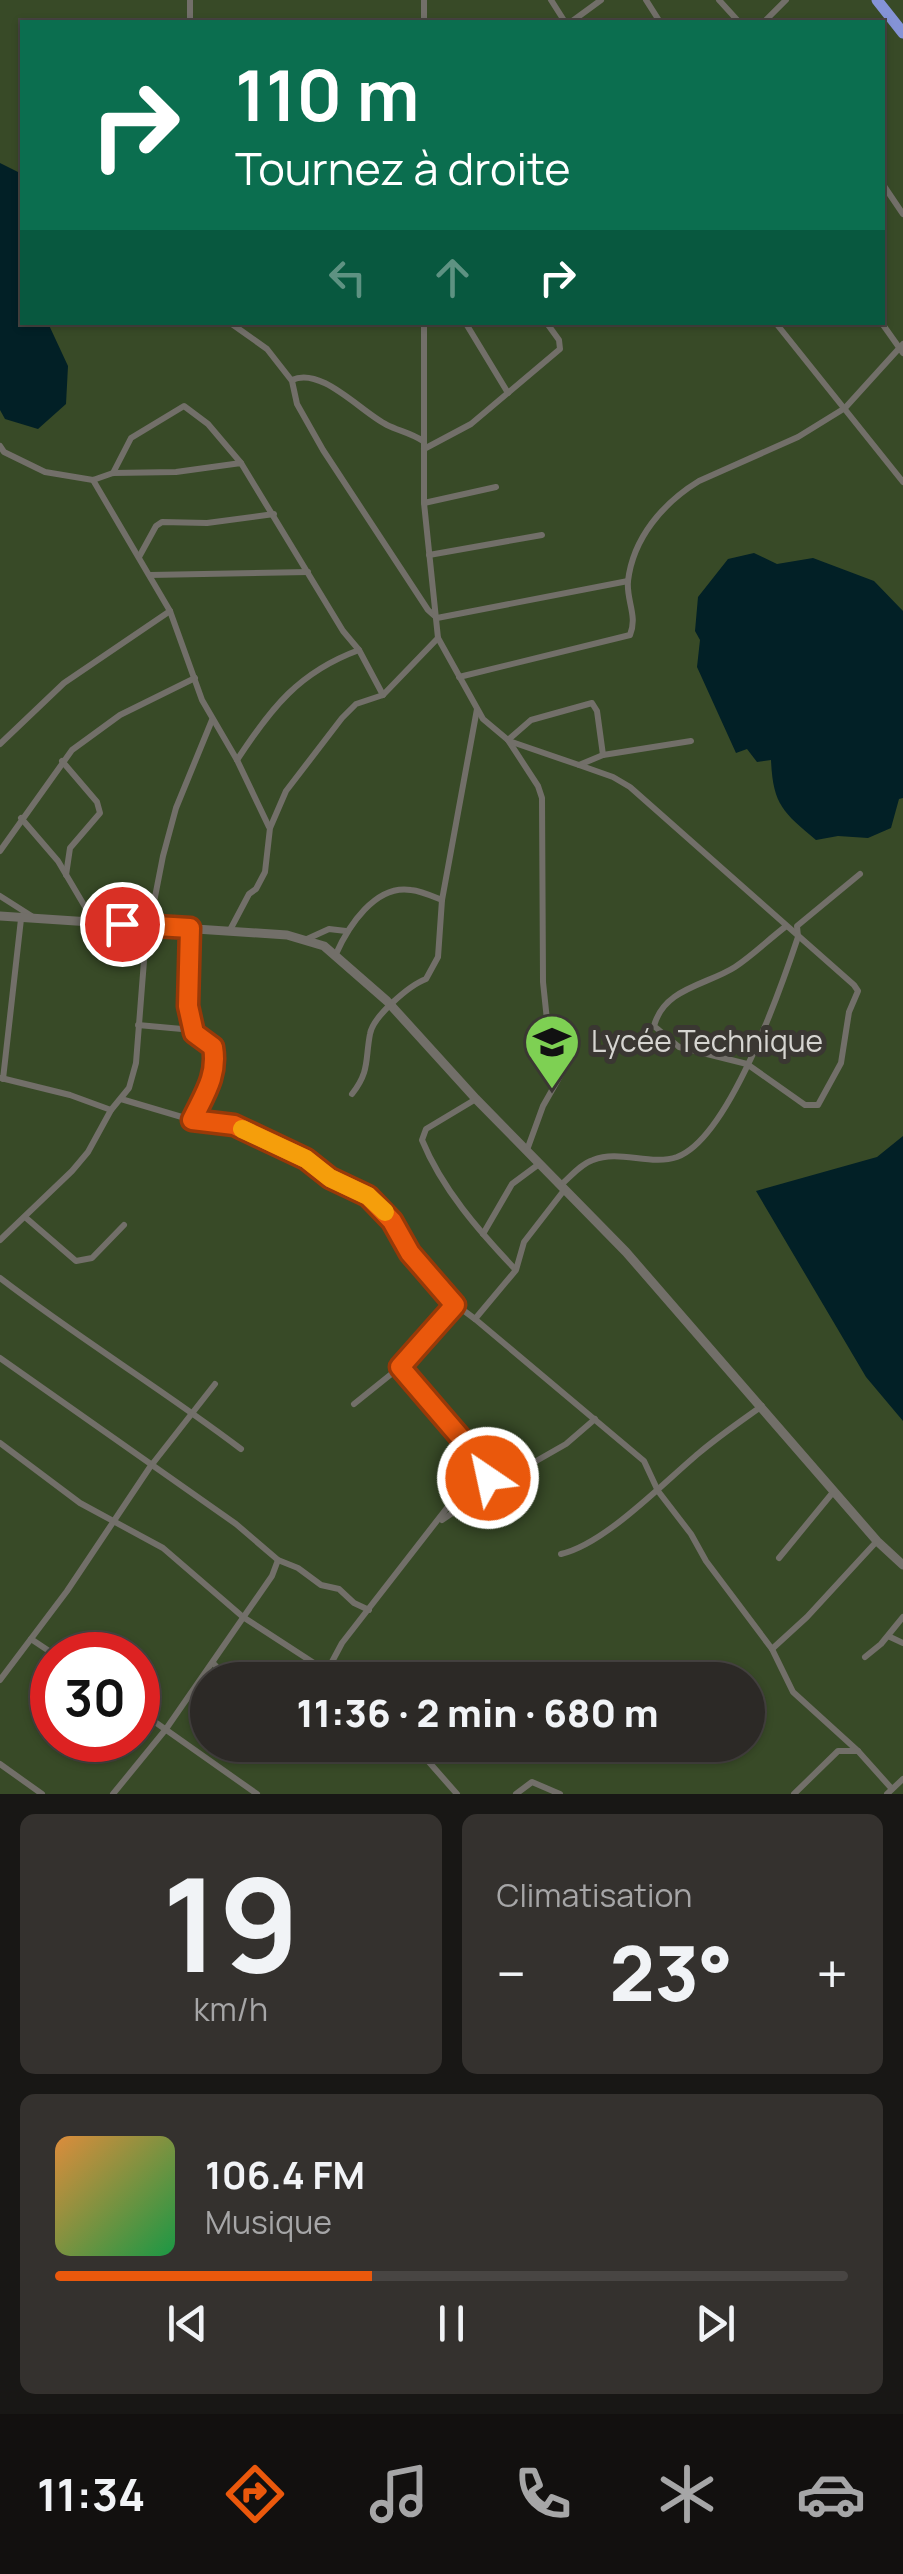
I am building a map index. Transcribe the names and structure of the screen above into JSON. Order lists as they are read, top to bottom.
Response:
{
  "places": {
    "school or university": ["Lycée Technique"]
  },
  "page": {
    "turn": ["110 m", "Tournez à droite"],
    "limit": "30",
    "trip": "11:36 · 2 min · 680 m",
    "tile": [
      ["19", "km/h"],
      "Climatisation"
    ],
    "heat": ["−", "23°", "+"],
    "song": ["106.4 FM", "Musique"],
    "tabs": "11:34"
  }
}
